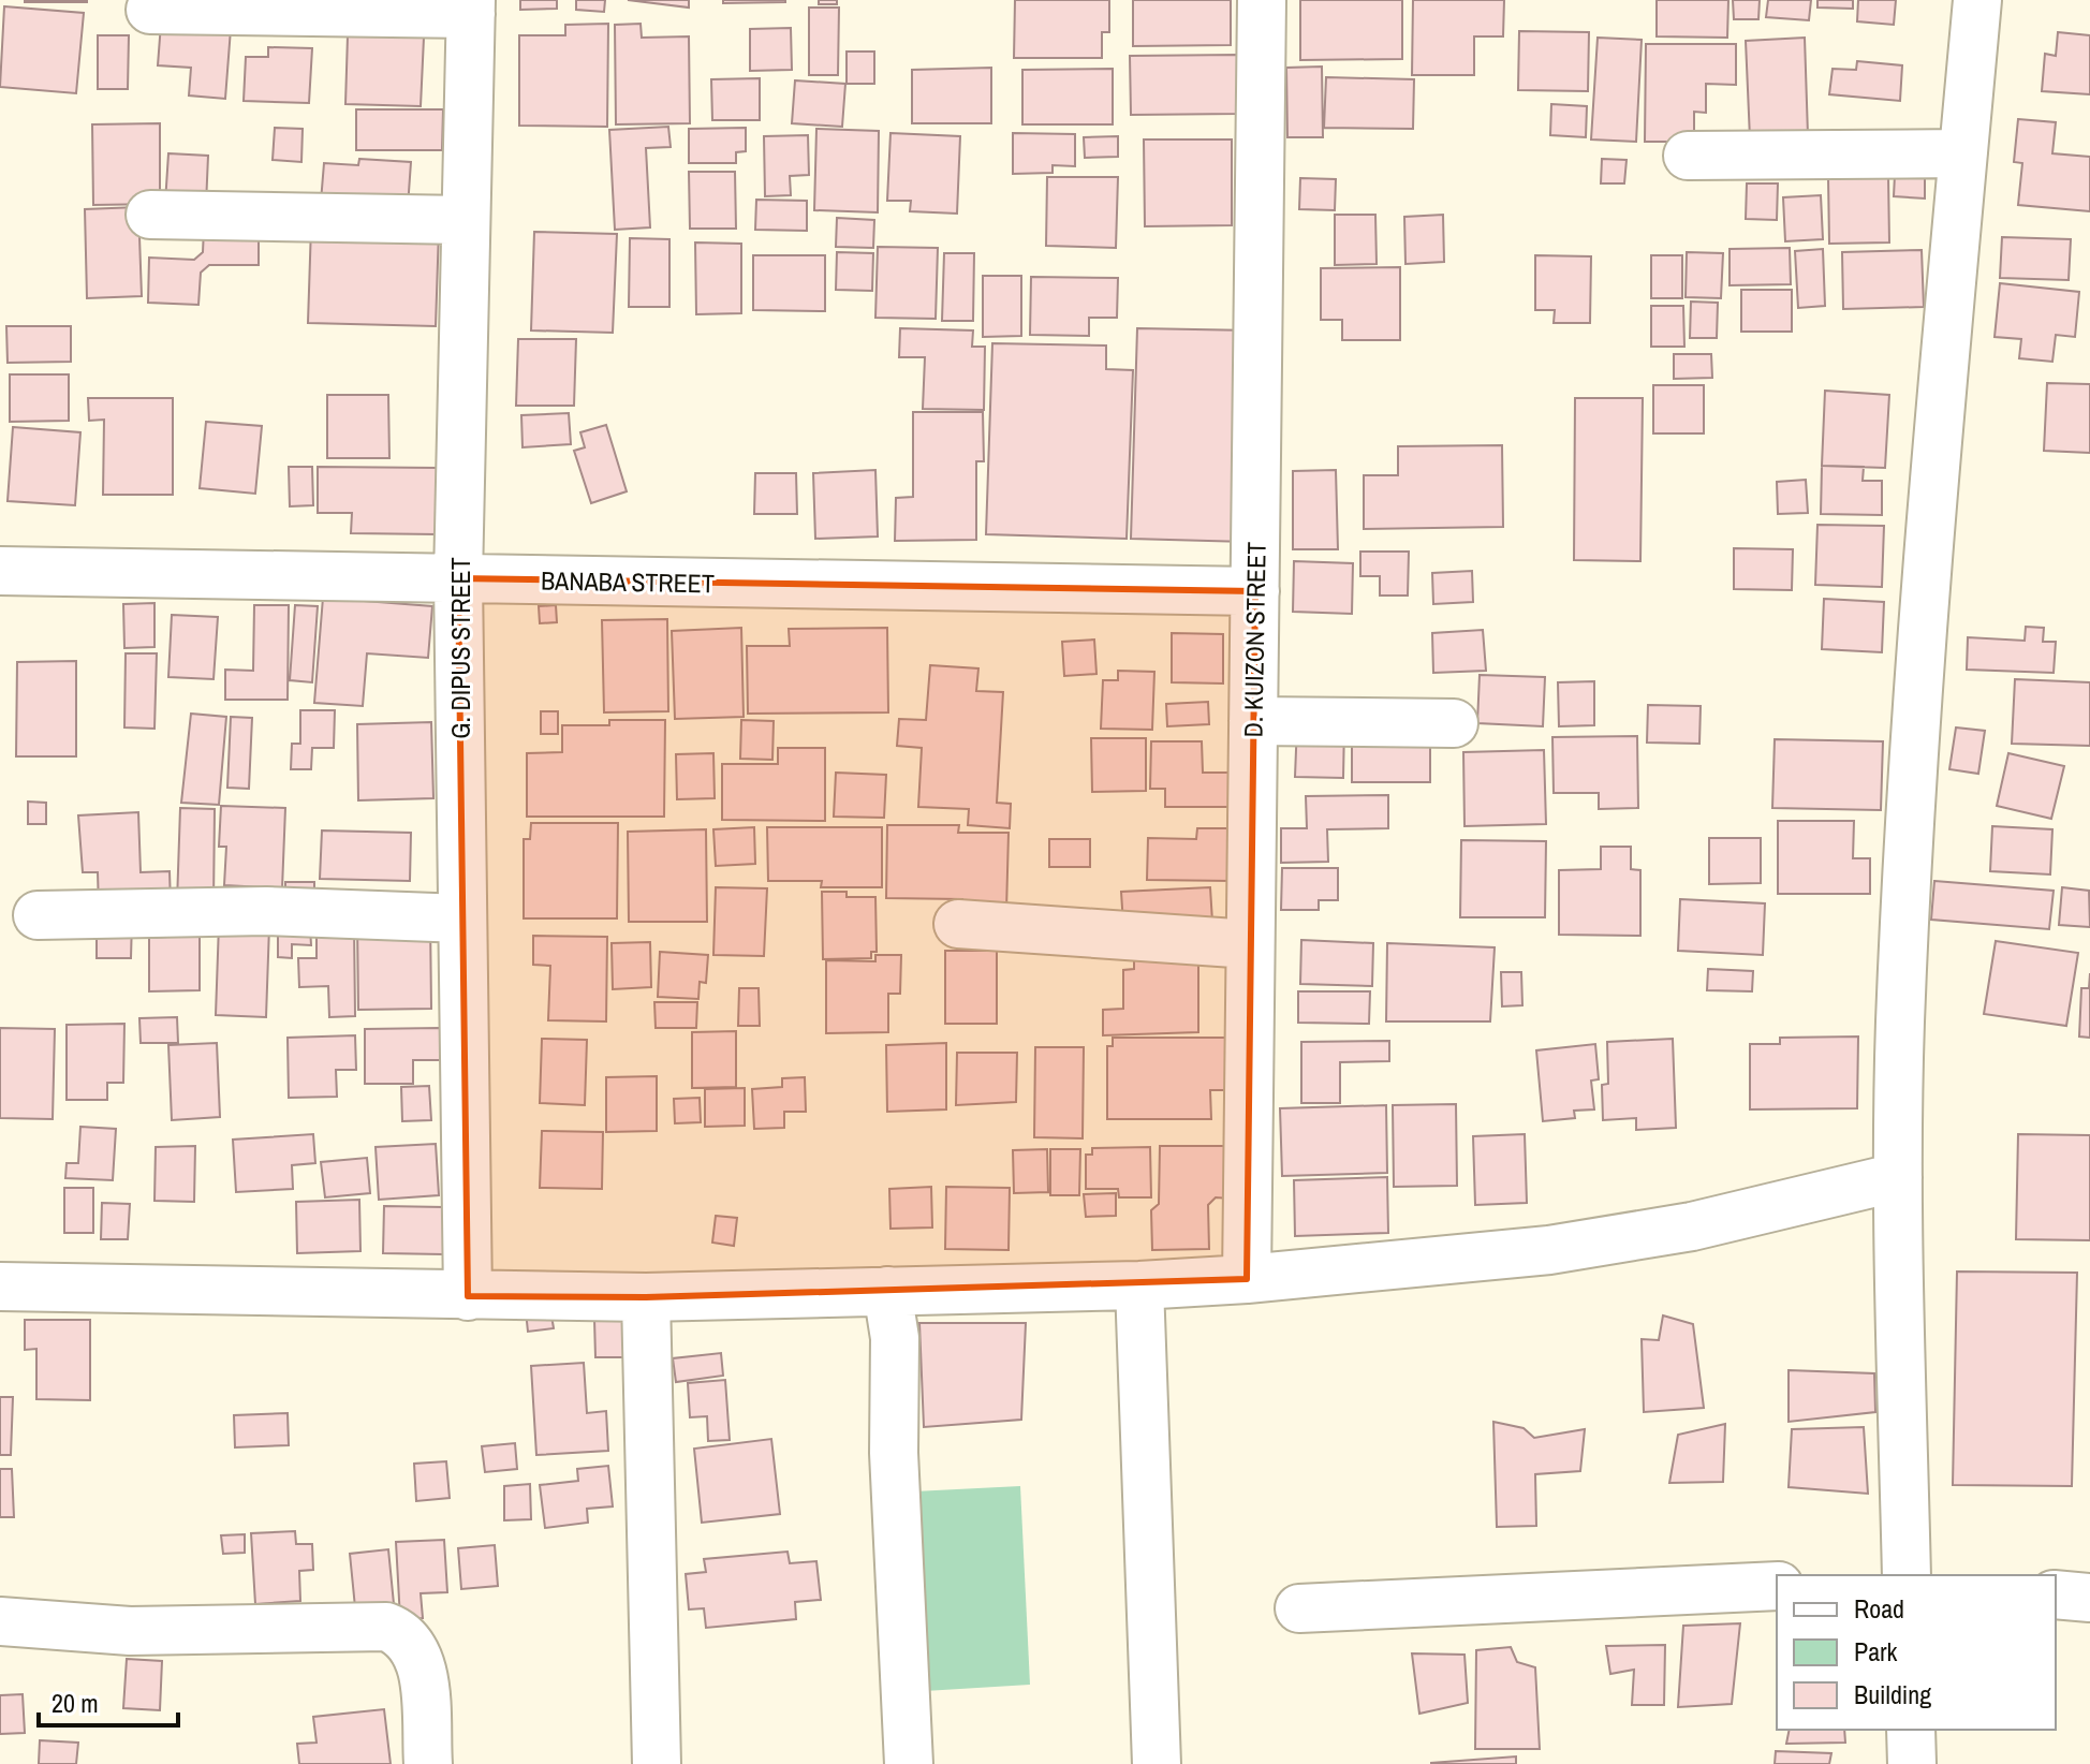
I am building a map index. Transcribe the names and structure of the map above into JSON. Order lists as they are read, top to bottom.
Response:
{
  "streets": {
    "street": ["BANABA STREET", "D. KUIZON STREET", "G. DIPUS STREET"]
  },
  "crossings": [
    ["BANABA STREET", "D. KUIZON STREET"],
    ["BANABA STREET", "G. DIPUS STREET"]
  ],
  "legend": ["Road", "Park", "Building"],
  "scale_bar": "20 m"
}
